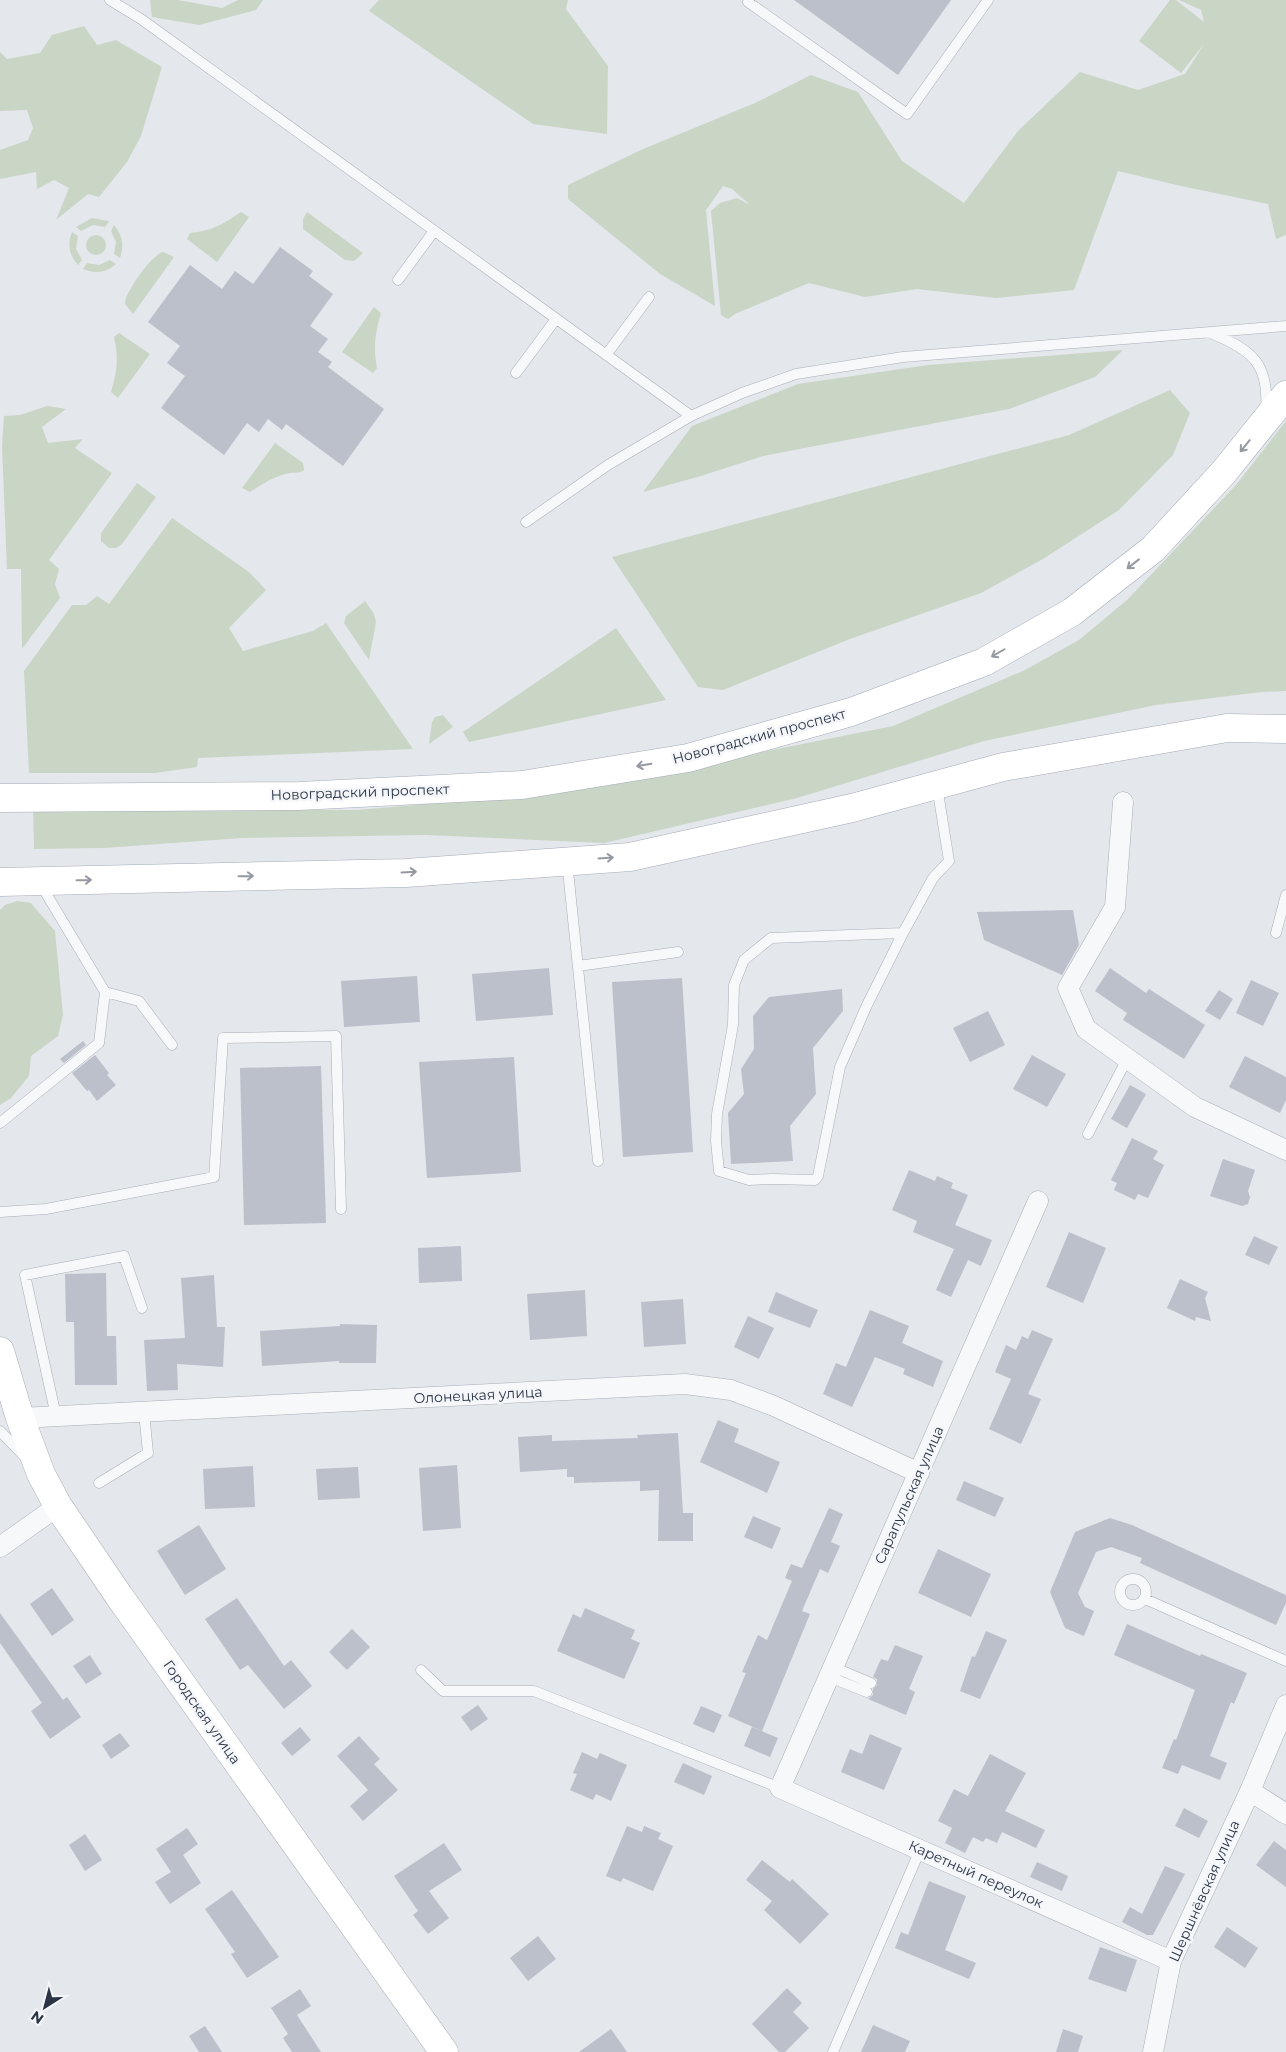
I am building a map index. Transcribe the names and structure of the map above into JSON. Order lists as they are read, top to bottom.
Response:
{
  "streets": {
    "main road": ["Новоградский проспект", "Городская улица"],
    "street": [
      "Олонецкая улица",
      "Сарапульская улица",
      "Каретный переулок",
      "Шершнёвская улица"
    ]
  },
  "crossings": [
    ["Олонецкая улица", "Сарапульская улица"],
    ["Олонецкая улица", "Городская улица"],
    ["Сарапульская улица", "Каретный переулок"],
    ["Каретный переулок", "Шершнёвская улица"]
  ],
  "north": "bottom left"
}
